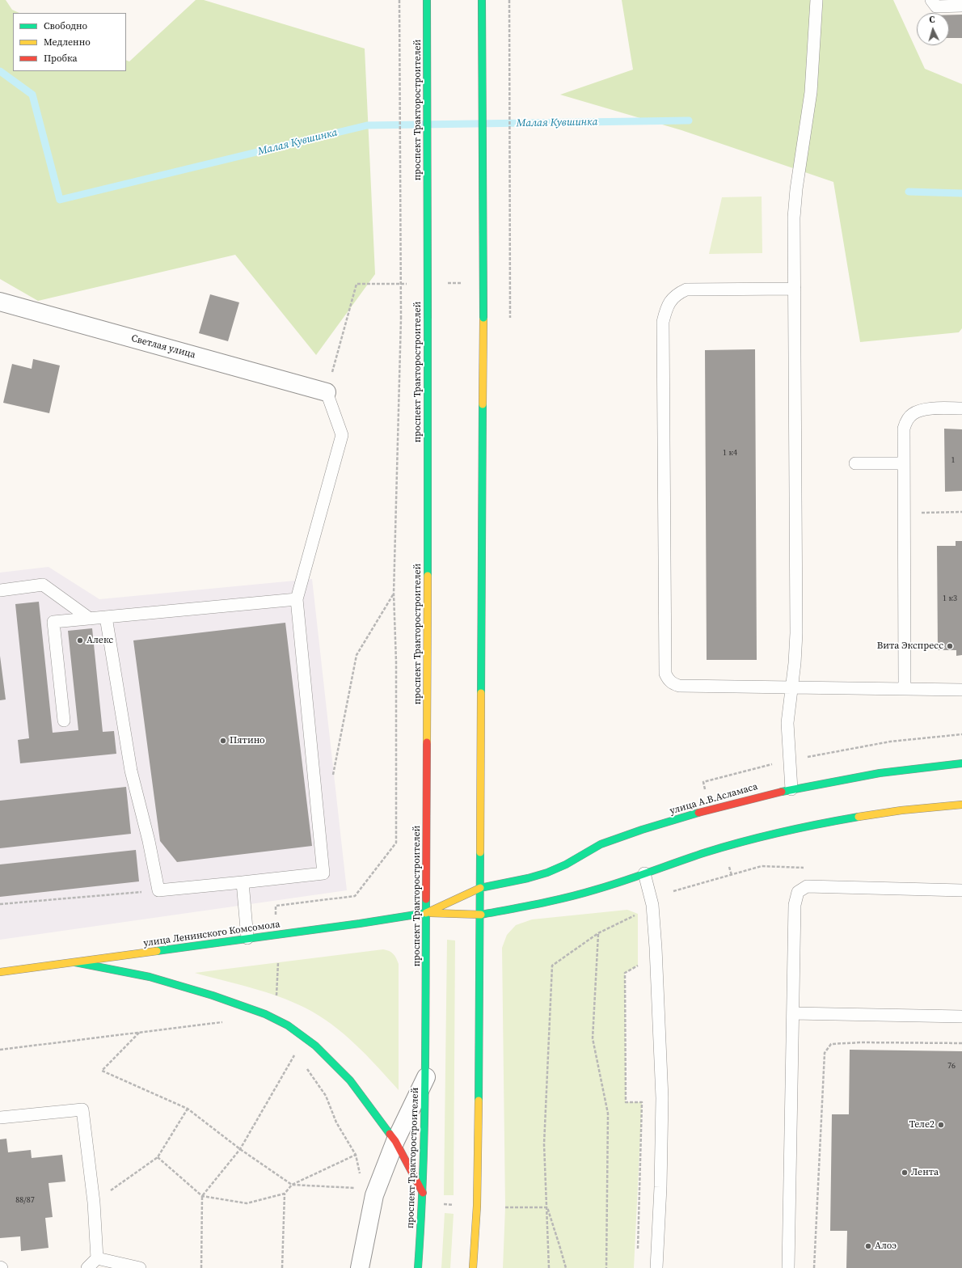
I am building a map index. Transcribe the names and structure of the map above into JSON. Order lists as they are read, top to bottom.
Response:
{
  "streets": {
    "main road": ["проспект Тракторостроителей", "улица А.В.Асламаса", "улица Ленинского Комсомола"],
    "street": ["Светлая улица"]
  },
  "crossings": [
    ["проспект Тракторостроителей", "улица А.В.Асламаса"],
    ["проспект Тракторостроителей", "улица Ленинского Комсомола"],
    ["улица А.В.Асламаса", "улица Ленинского Комсомола"]
  ],
  "water": ["Малая Кувшинка"],
  "places": [
    "Алекс",
    "Вита Экспресс",
    "Пятино",
    "Теле2",
    "Лента",
    "Алоэ"
  ],
  "house_numbers": [
    "1 к4",
    "1",
    "1 к3",
    "76",
    "88/87"
  ],
  "legend": ["Свободно", "Медленно", "Пробка"],
  "north": "top"
}
